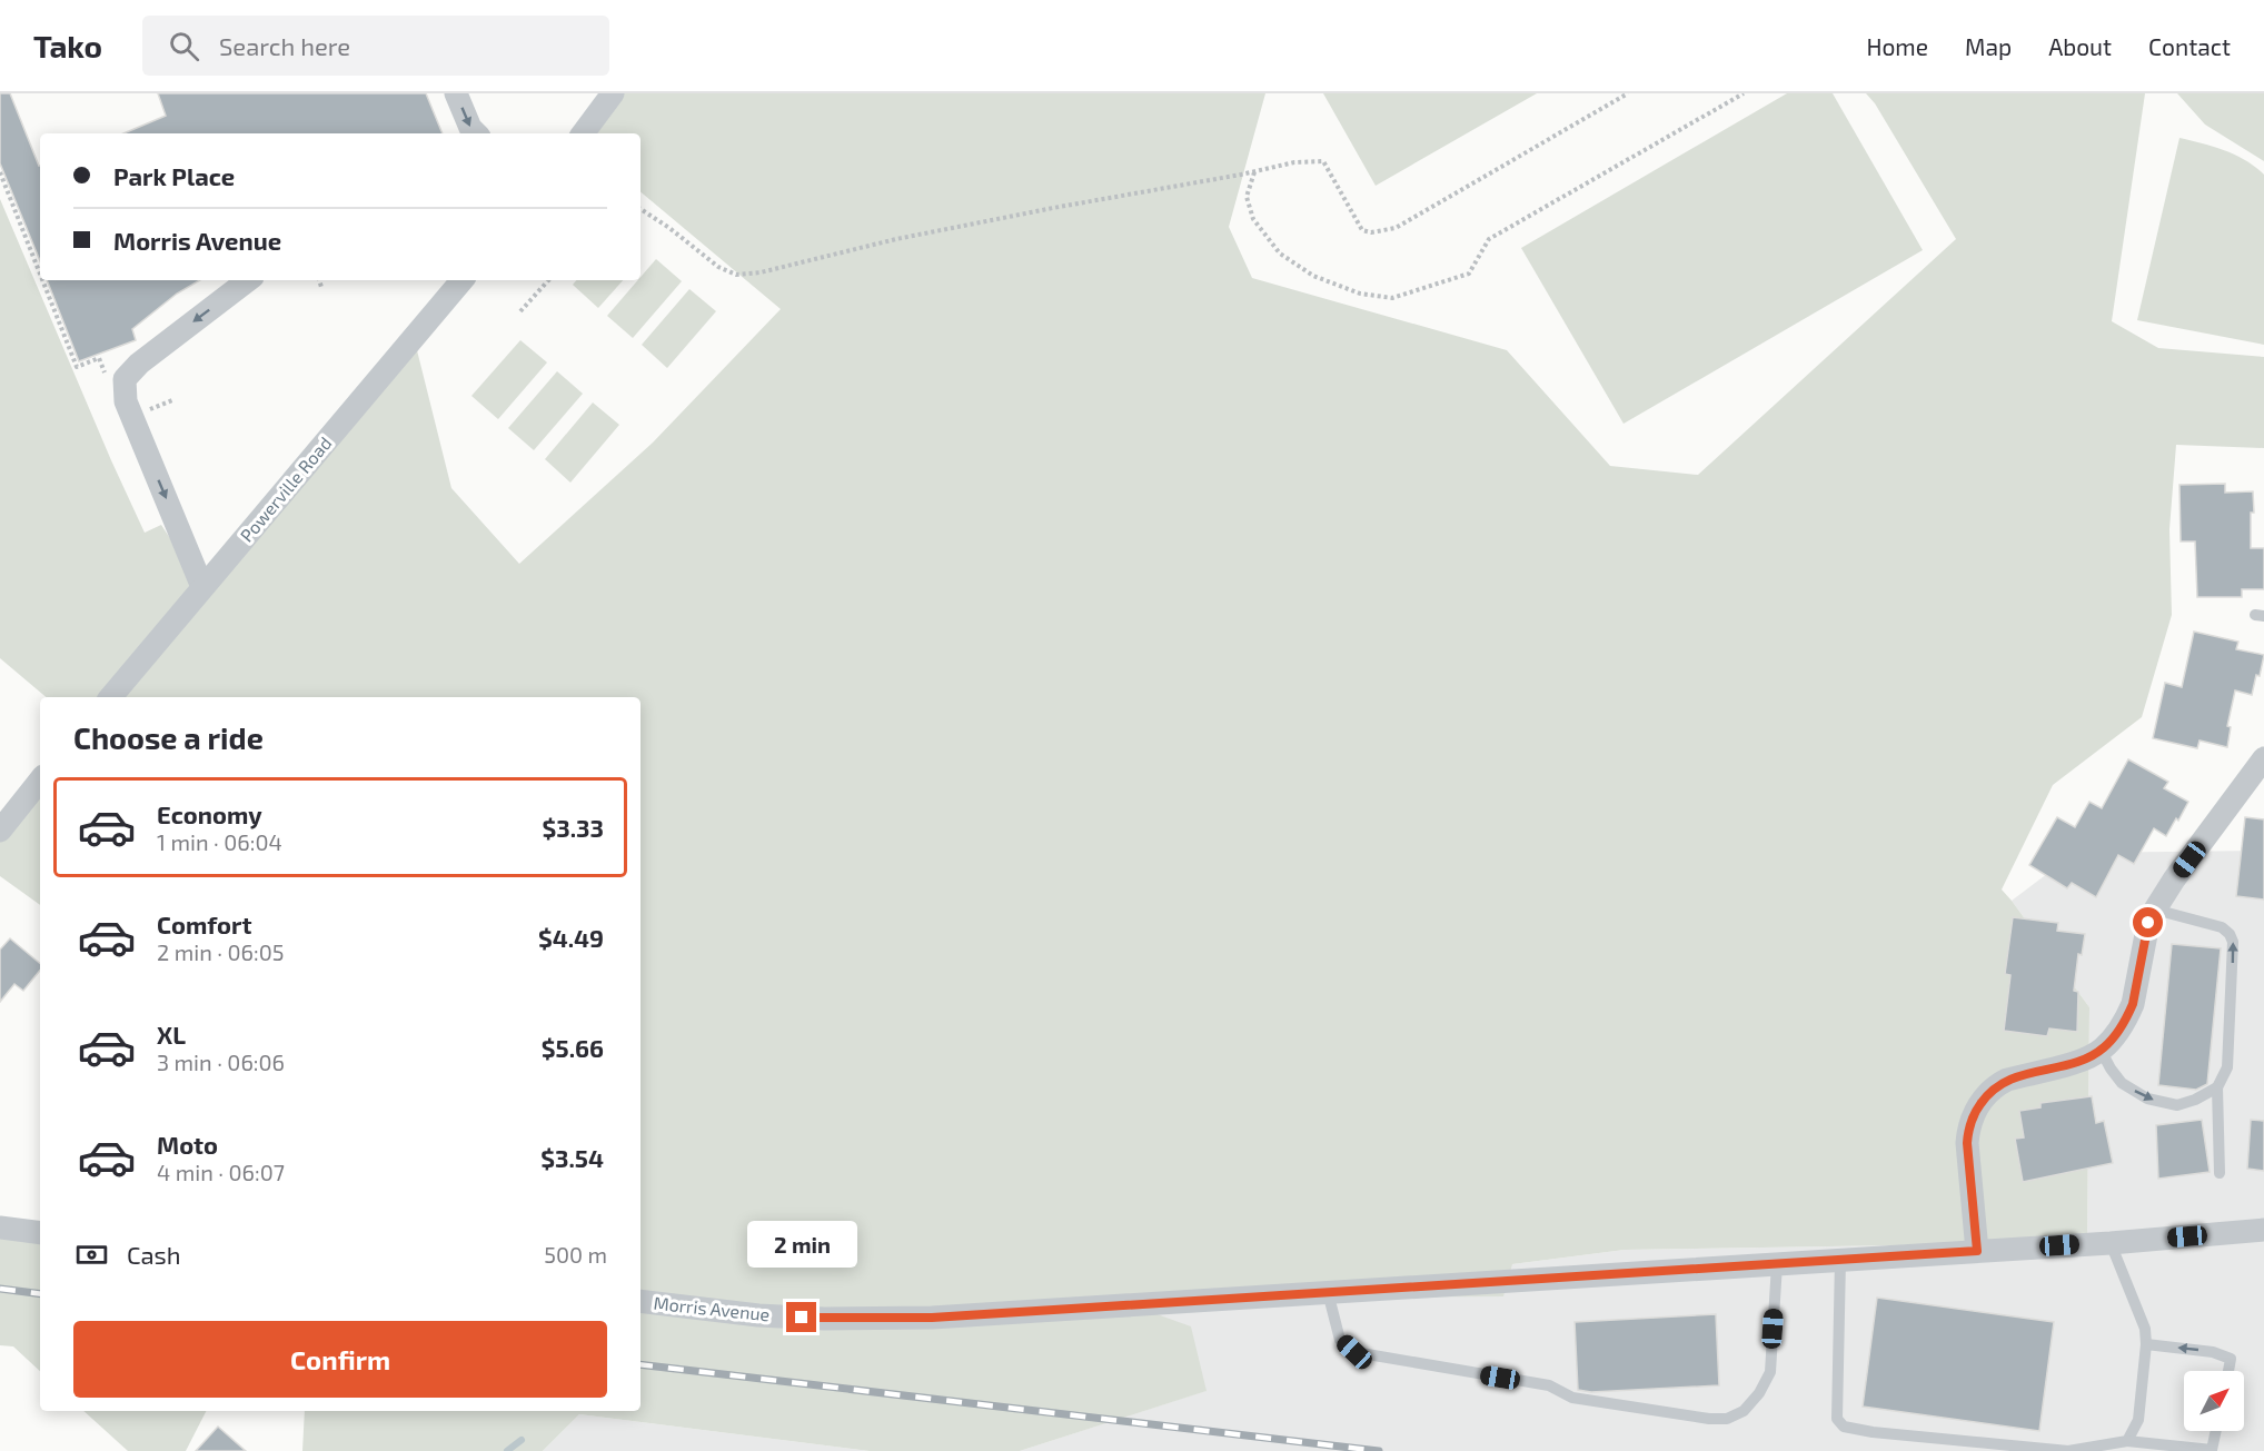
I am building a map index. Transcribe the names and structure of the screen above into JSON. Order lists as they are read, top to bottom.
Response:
{
  "streets": {
    "street": ["Powerville Road", "Morris Avenue"]
  },
  "north": "top right",
  "page": {
    "header": "Tako",
    "search": "Search here",
    "nav": [
      "Home",
      "Map",
      "About",
      "Contact"
    ],
    "banner": ["Park Place", "Morris Avenue"],
    "heading": "Choose a ride",
    "list": [
      {
        "name": "Economy",
        "note": "1 min · 06:04",
        "value": "$3.33"
      },
      {
        "name": "Comfort",
        "note": "2 min · 06:05",
        "value": "$4.49"
      },
      {
        "name": "XL",
        "note": "3 min · 06:06",
        "value": "$5.66"
      },
      {
        "name": "Moto",
        "note": "4 min · 06:07",
        "value": "$3.54"
      }
    ],
    "pay": ["Cash", "500 m"],
    "bubble": "2 min",
    "buttons": "Confirm"
  }
}
